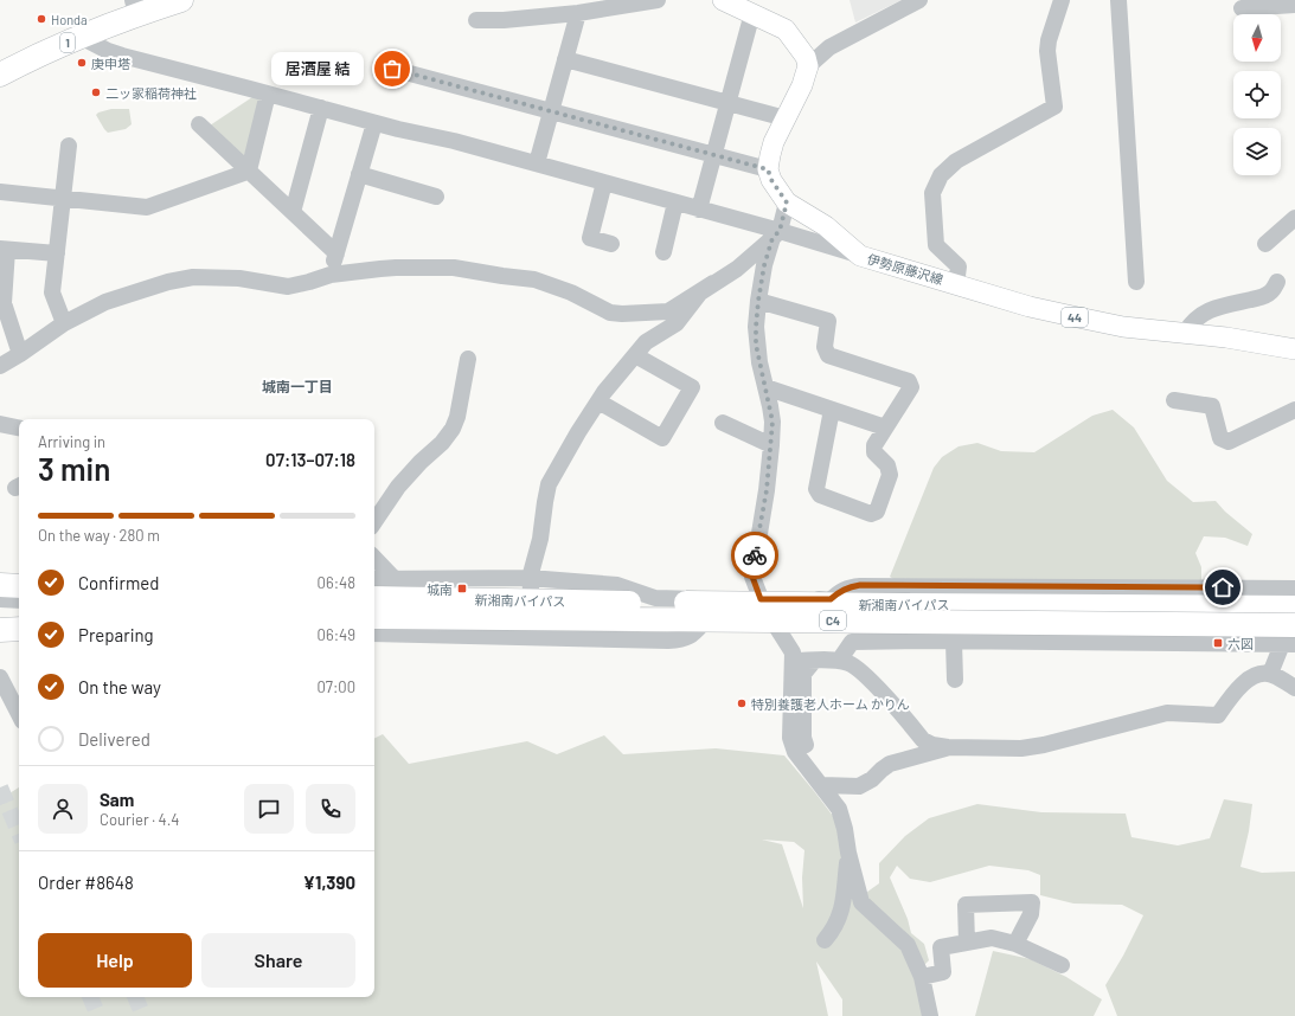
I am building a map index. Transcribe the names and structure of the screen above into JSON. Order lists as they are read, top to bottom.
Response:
{
  "streets": {
    "highway": ["1", "新湘南バイパス", "C4"],
    "main road": ["伊勢原藤沢線", "44"]
  },
  "districts": ["城南一丁目"],
  "places": {
    "other": [
      "Honda",
      "庚申塔",
      "居酒屋 結",
      "二ッ家稲荷神社",
      "特別養護老人ホーム かりん"
    ],
    "transit": ["城南", "六図"]
  },
  "north": "bottom",
  "page": {
    "bubble": "居酒屋 結",
    "heading": ["3 min", "Arriving in", "07:13–07:18"],
    "panel": [
      "Sam",
      "Courier · 4.4",
      "Order #8648",
      "¥1,390"
    ],
    "bar": "On the way · 280 m",
    "list": [
      ["Confirmed", "06:48"],
      ["Preparing", "06:49"],
      ["On the way", "07:00"],
      "Delivered"
    ],
    "buttons": ["Help", "Share"]
  }
}
